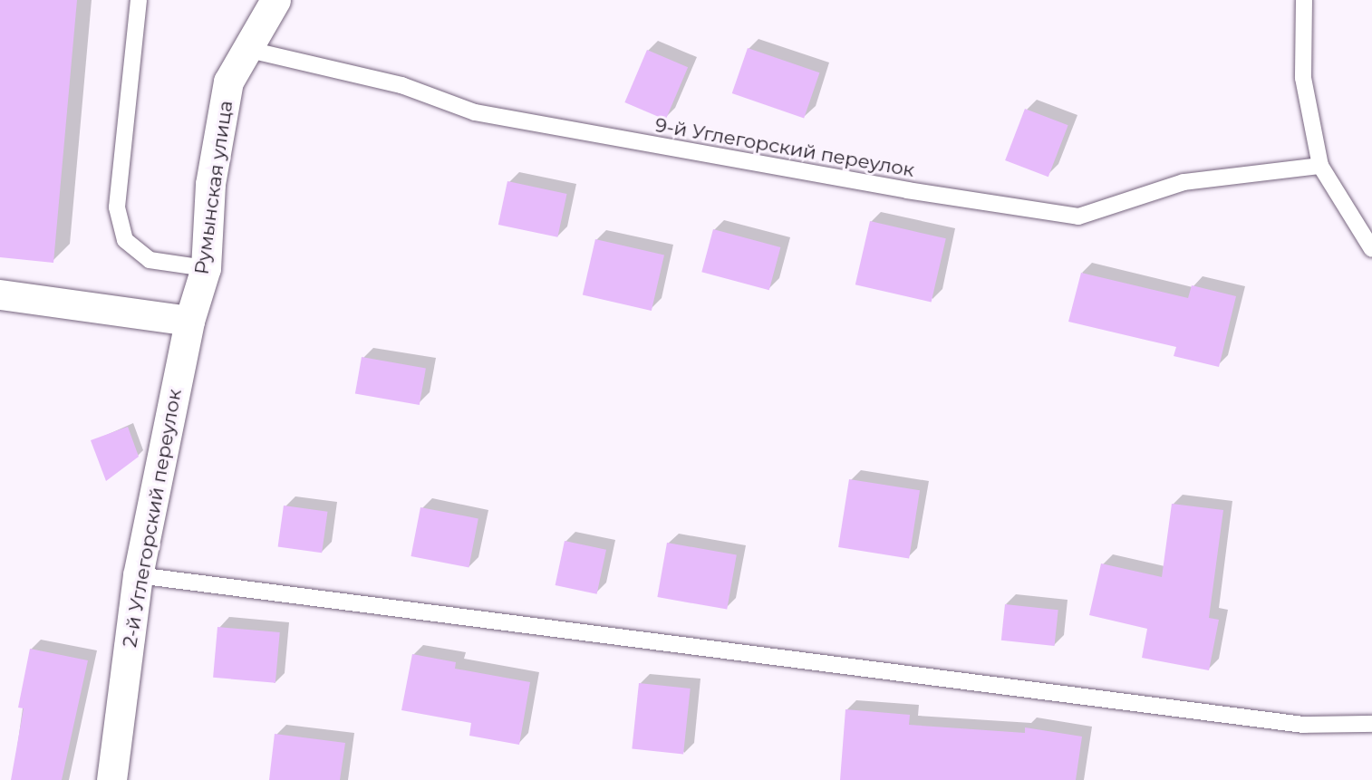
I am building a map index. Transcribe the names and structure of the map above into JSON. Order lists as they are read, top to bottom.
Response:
{
  "streets": {
    "street": ["Румынская улица", "2-й Углегорский переулок"],
    "lane": ["9-й Углегорский переулок"]
  },
  "crossings": [
    ["9-й Углегорский переулок", "Румынская улица"],
    ["Румынская улица", "2-й Углегорский переулок"]
  ]
}
